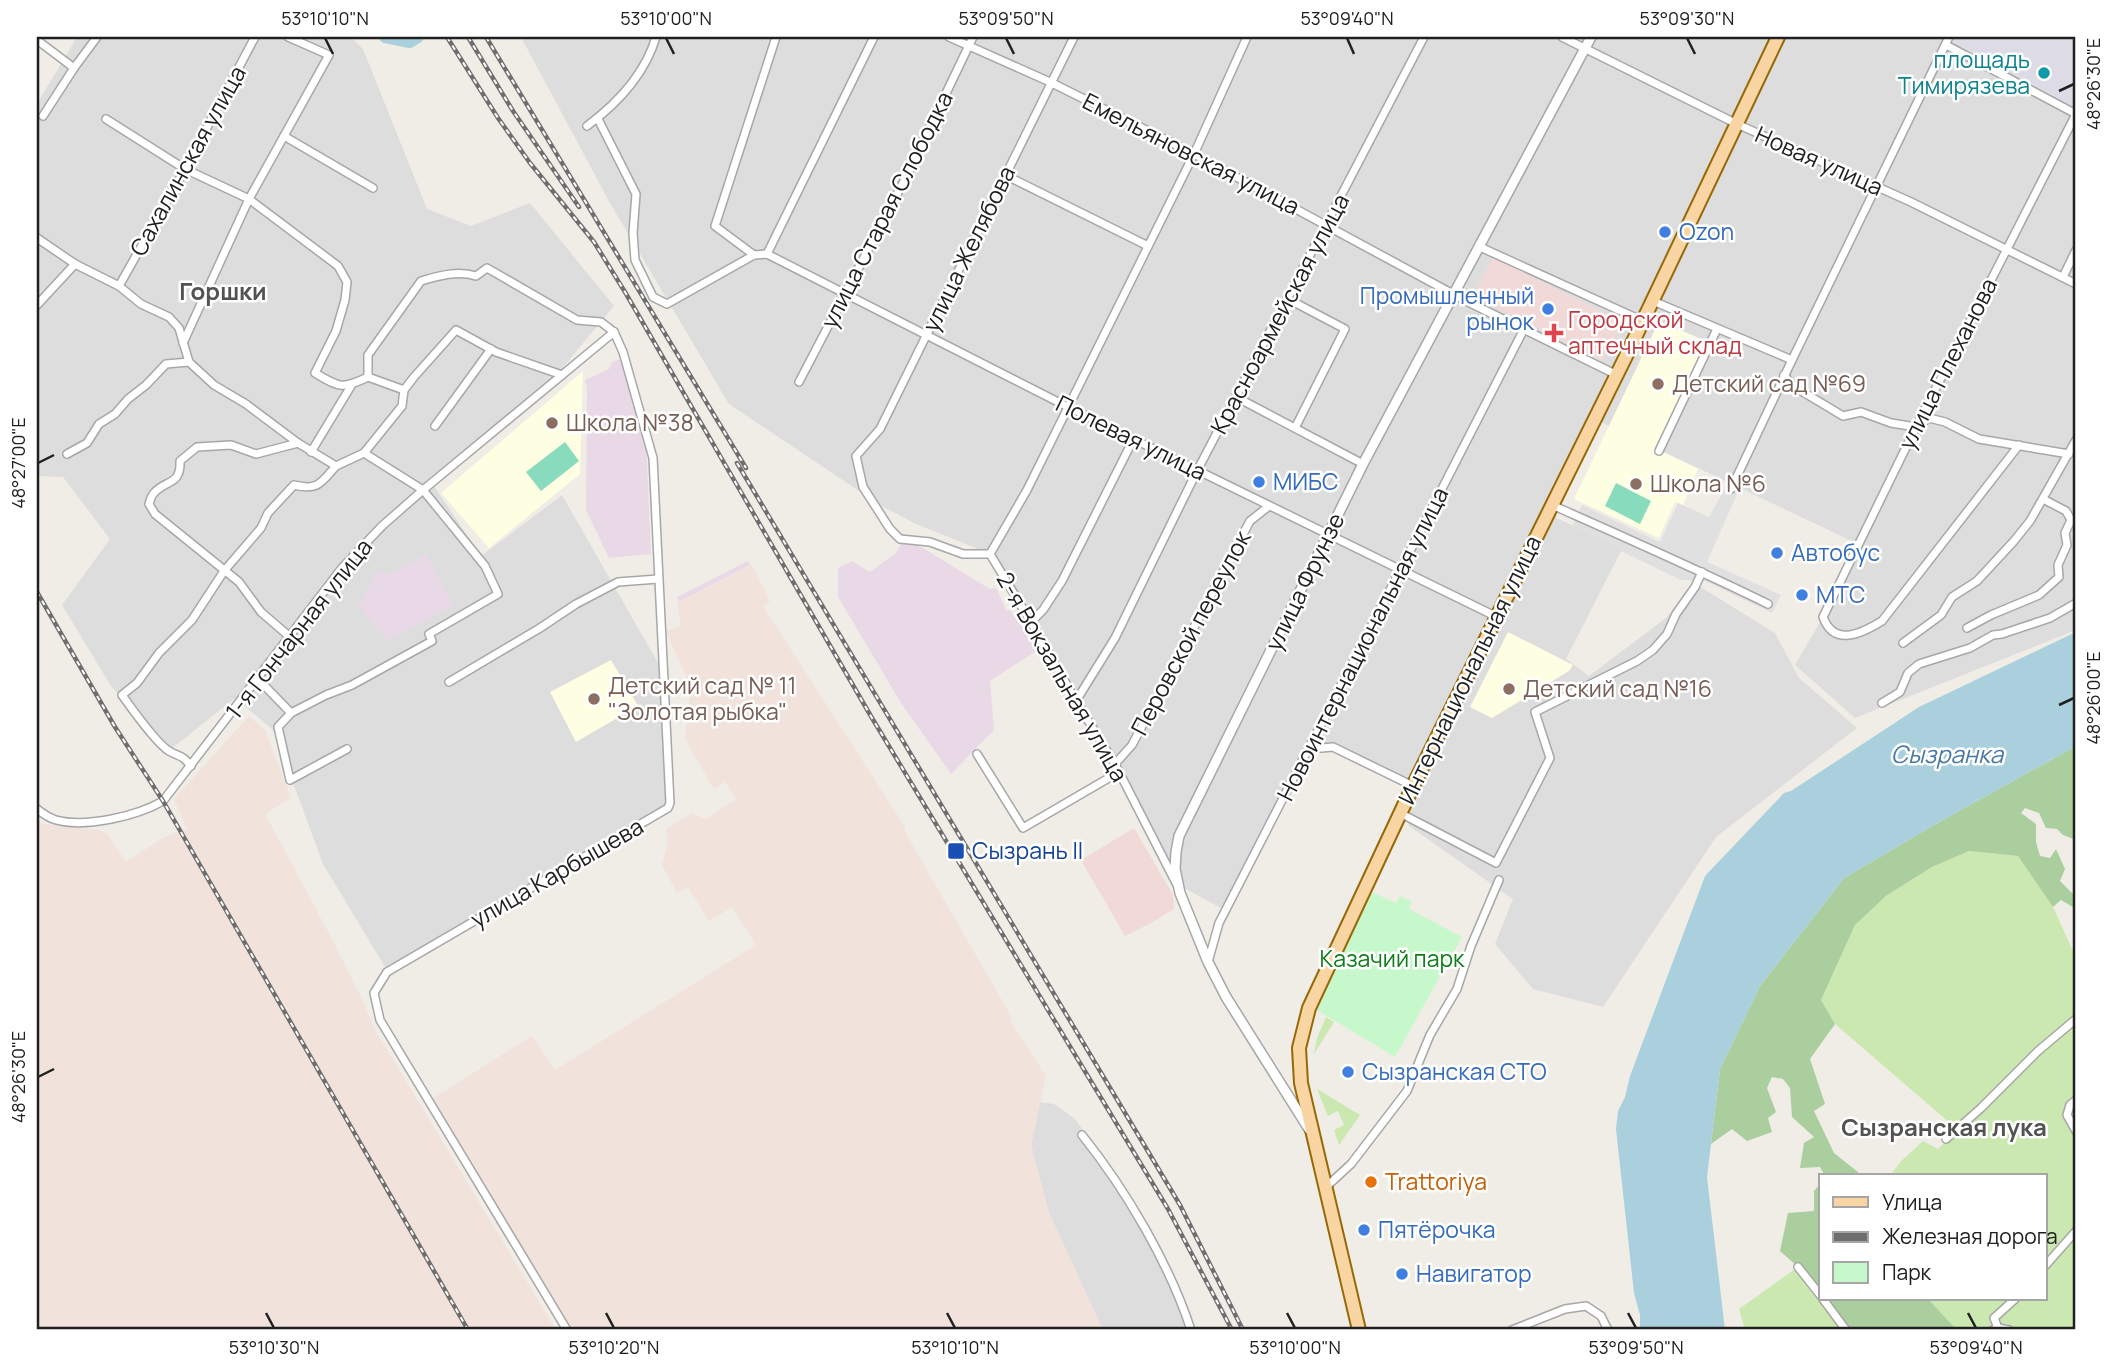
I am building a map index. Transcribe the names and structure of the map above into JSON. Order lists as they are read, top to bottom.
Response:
{
  "streets": {
    "main road": ["Интернациональная улица"],
    "street": [
      "Емельяновская улица",
      "Сахалинская улица",
      "Новая улица",
      "улица Старая Слободка",
      "улица Желябова",
      "Красноармейская улица",
      "улица Плеханова",
      "Полевая улица",
      "улица Фрунзе",
      "1-я Гончарная улица",
      "Перовской переулок",
      "Новоинтернациональная улица",
      "2-я Вокзальная улица",
      "улица Карбышева"
    ]
  },
  "crossings": [
    ["Емельяновская улица", "улица Старая Слободка"],
    ["Емельяновская улица", "улица Желябова"],
    ["Емельяновская улица", "Красноармейская улица"],
    ["Емельяновская улица", "улица Фрунзе"],
    ["Емельяновская улица", "Новоинтернациональная улица"],
    ["Емельяновская улица", "Интернациональная улица"],
    ["Новая улица", "улица Плеханова"],
    ["Новая улица", "улица Фрунзе"],
    ["Новая улица", "Интернациональная улица"],
    ["улица Старая Слободка", "Полевая улица"],
    ["улица Желябова", "Полевая улица"],
    ["улица Желябова", "2-я Вокзальная улица"],
    ["Красноармейская улица", "Полевая улица"],
    ["Красноармейская улица", "2-я Вокзальная улица"],
    ["Полевая улица", "улица Фрунзе"],
    ["Полевая улица", "Перовской переулок"],
    ["Полевая улица", "Новоинтернациональная улица"],
    ["Полевая улица", "Интернациональная улица"],
    ["улица Фрунзе", "Новоинтернациональная улица"],
    ["улица Фрунзе", "Интернациональная улица"],
    ["улица Фрунзе", "2-я Вокзальная улица"],
    ["1-я Гончарная улица", "улица Карбышева"],
    ["Перовской переулок", "2-я Вокзальная улица"]
  ],
  "districts": ["Горшки", "Сызранская лука"],
  "water": ["Сызранка"],
  "parks": ["Казачий парк"],
  "places": {
    "other": [
      "площадь Тимирязева",
      "Ozon",
      "Промышленный рынок",
      "Детский сад №69",
      "Школа №38",
      "МИБС",
      "Школа №6",
      "Автобус",
      "МТС",
      "Детский сад №16",
      "Детский сад № 11 \"Золотая рыбка\"",
      "Сызранская СТО",
      "Trattoriya",
      "Пятёрочка",
      "Навигатор"
    ],
    "health": ["Городской аптечный склад"],
    "transit": ["Сызрань II"]
  },
  "legend": ["Улица", "Железная дорога", "Парк"],
  "coordinates": [
    "53°10'10\"N",
    "53°10'00\"N",
    "53°09'50\"N",
    "53°09'40\"N",
    "53°09'30\"N",
    "48°26'30\"E",
    "48°27'00\"E",
    "48°26'00\"E",
    "53°10'30\"N",
    "53°10'20\"N"
  ]
}
